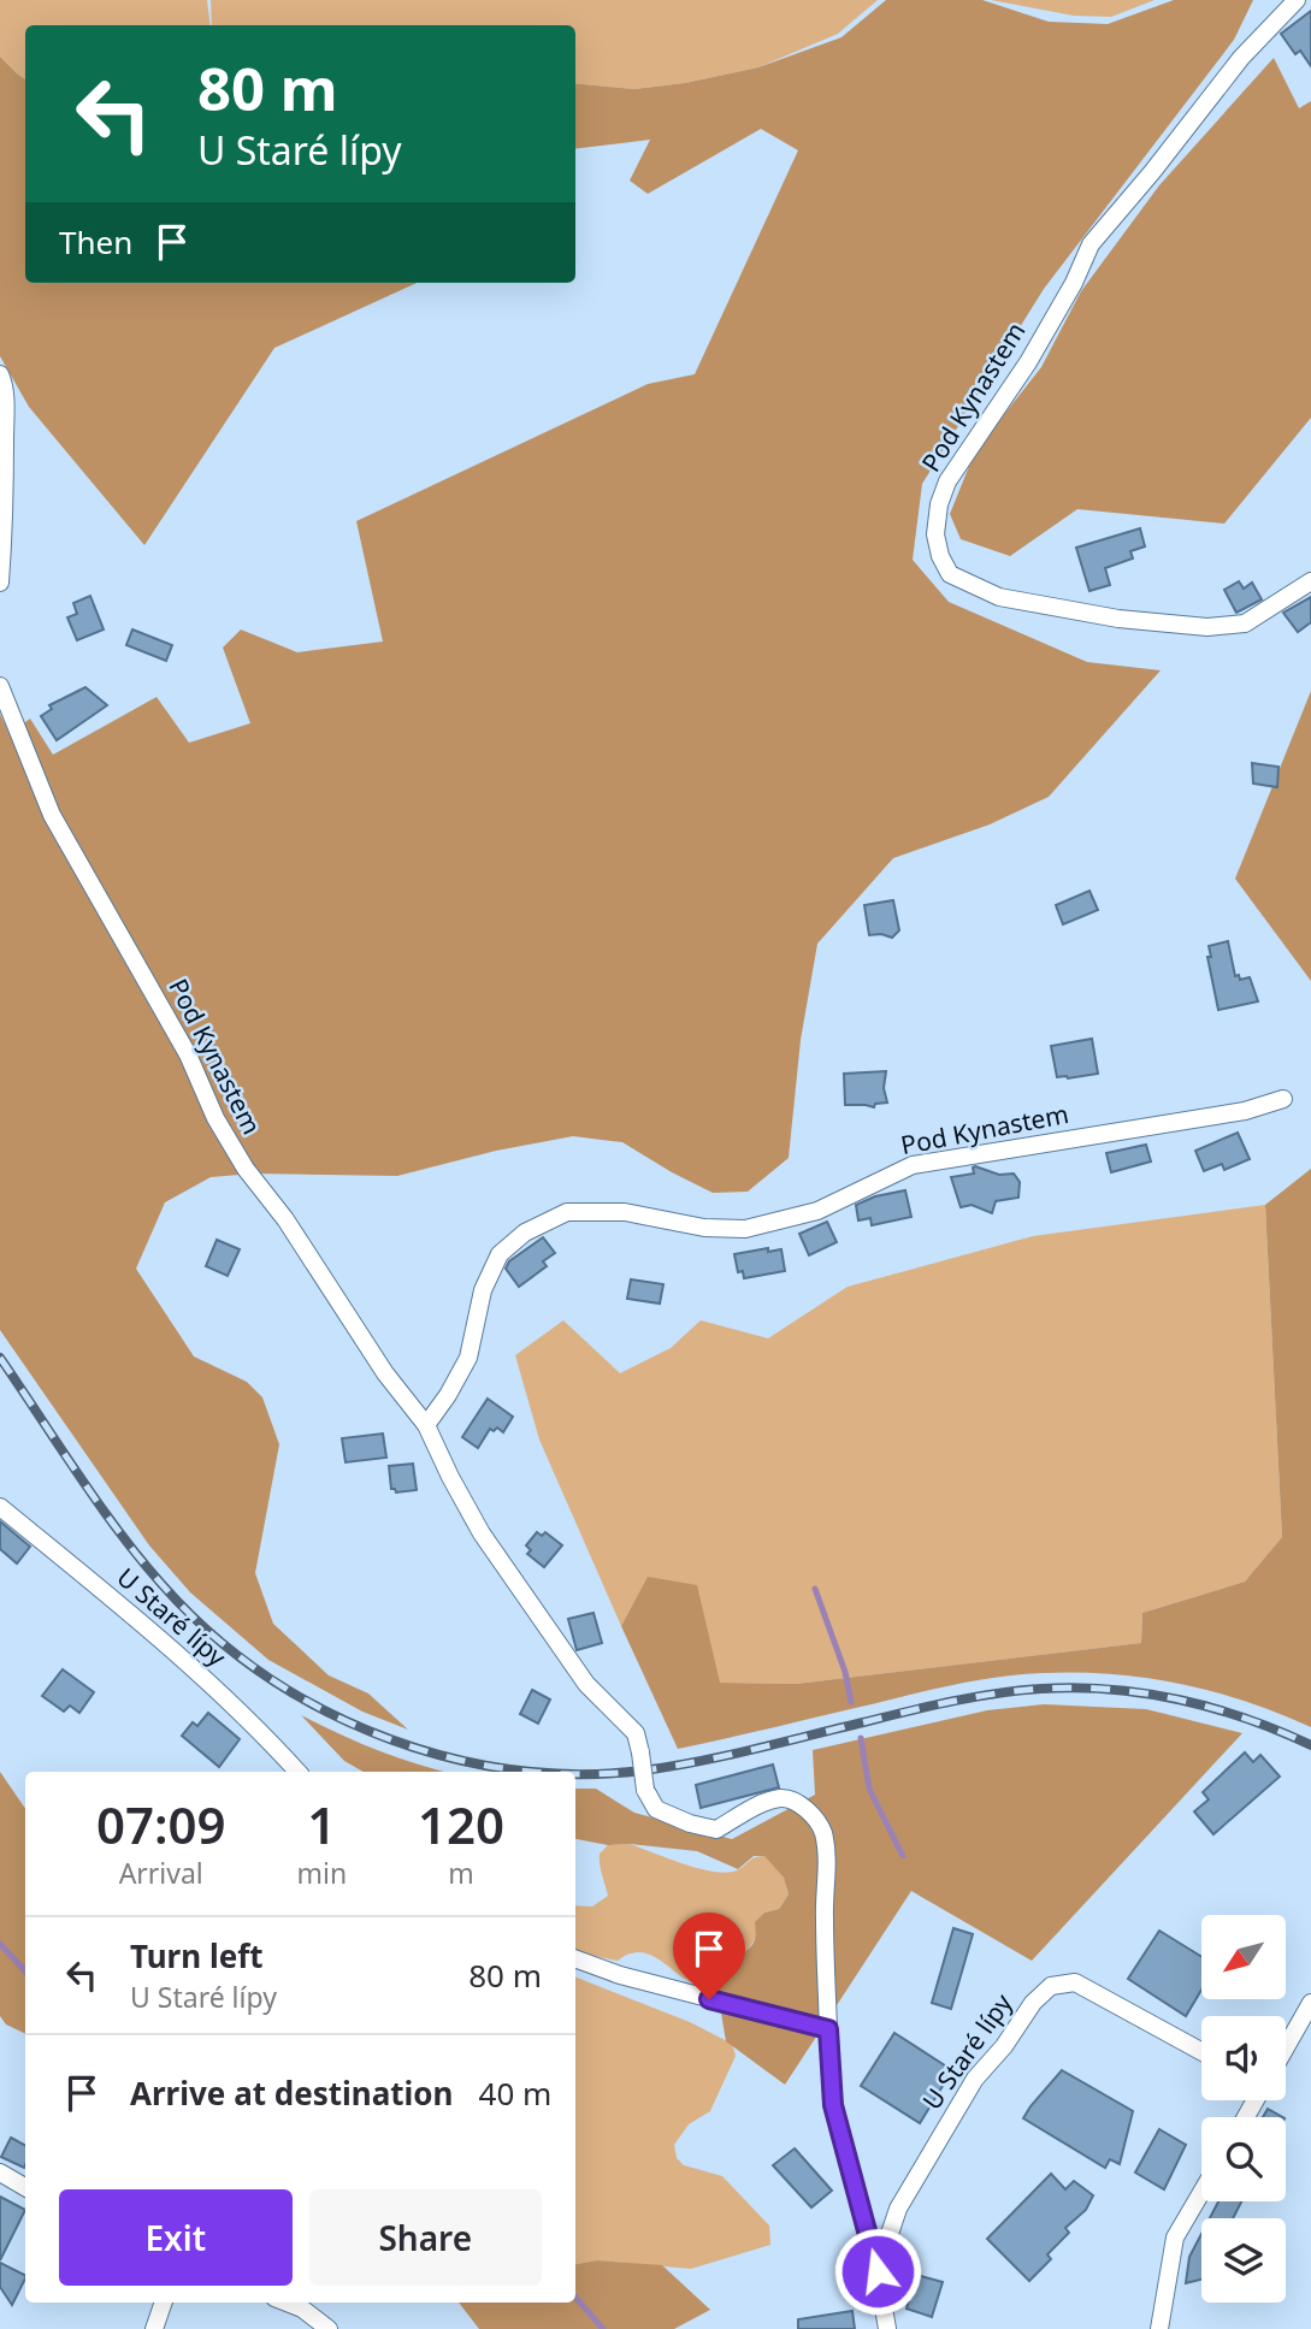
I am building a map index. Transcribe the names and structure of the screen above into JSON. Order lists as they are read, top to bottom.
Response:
{
  "streets": {
    "street": ["Pod Kynastem", "U Staré lípy"]
  },
  "crossings": [
    ["Pod Kynastem", "U Staré lípy"]
  ],
  "north": "bottom left",
  "page": {
    "turn": ["80 m", "U Staré lípy"],
    "then": "Then",
    "eta": [
      "07:09",
      "Arrival",
      "1",
      "min",
      "120",
      "m"
    ],
    "list": [
      {
        "name": "Turn left",
        "note": "U Staré lípy",
        "value": "80 m"
      },
      {
        "name": "Arrive at destination",
        "value": "40 m"
      }
    ],
    "buttons": ["Exit", "Share"]
  }
}
